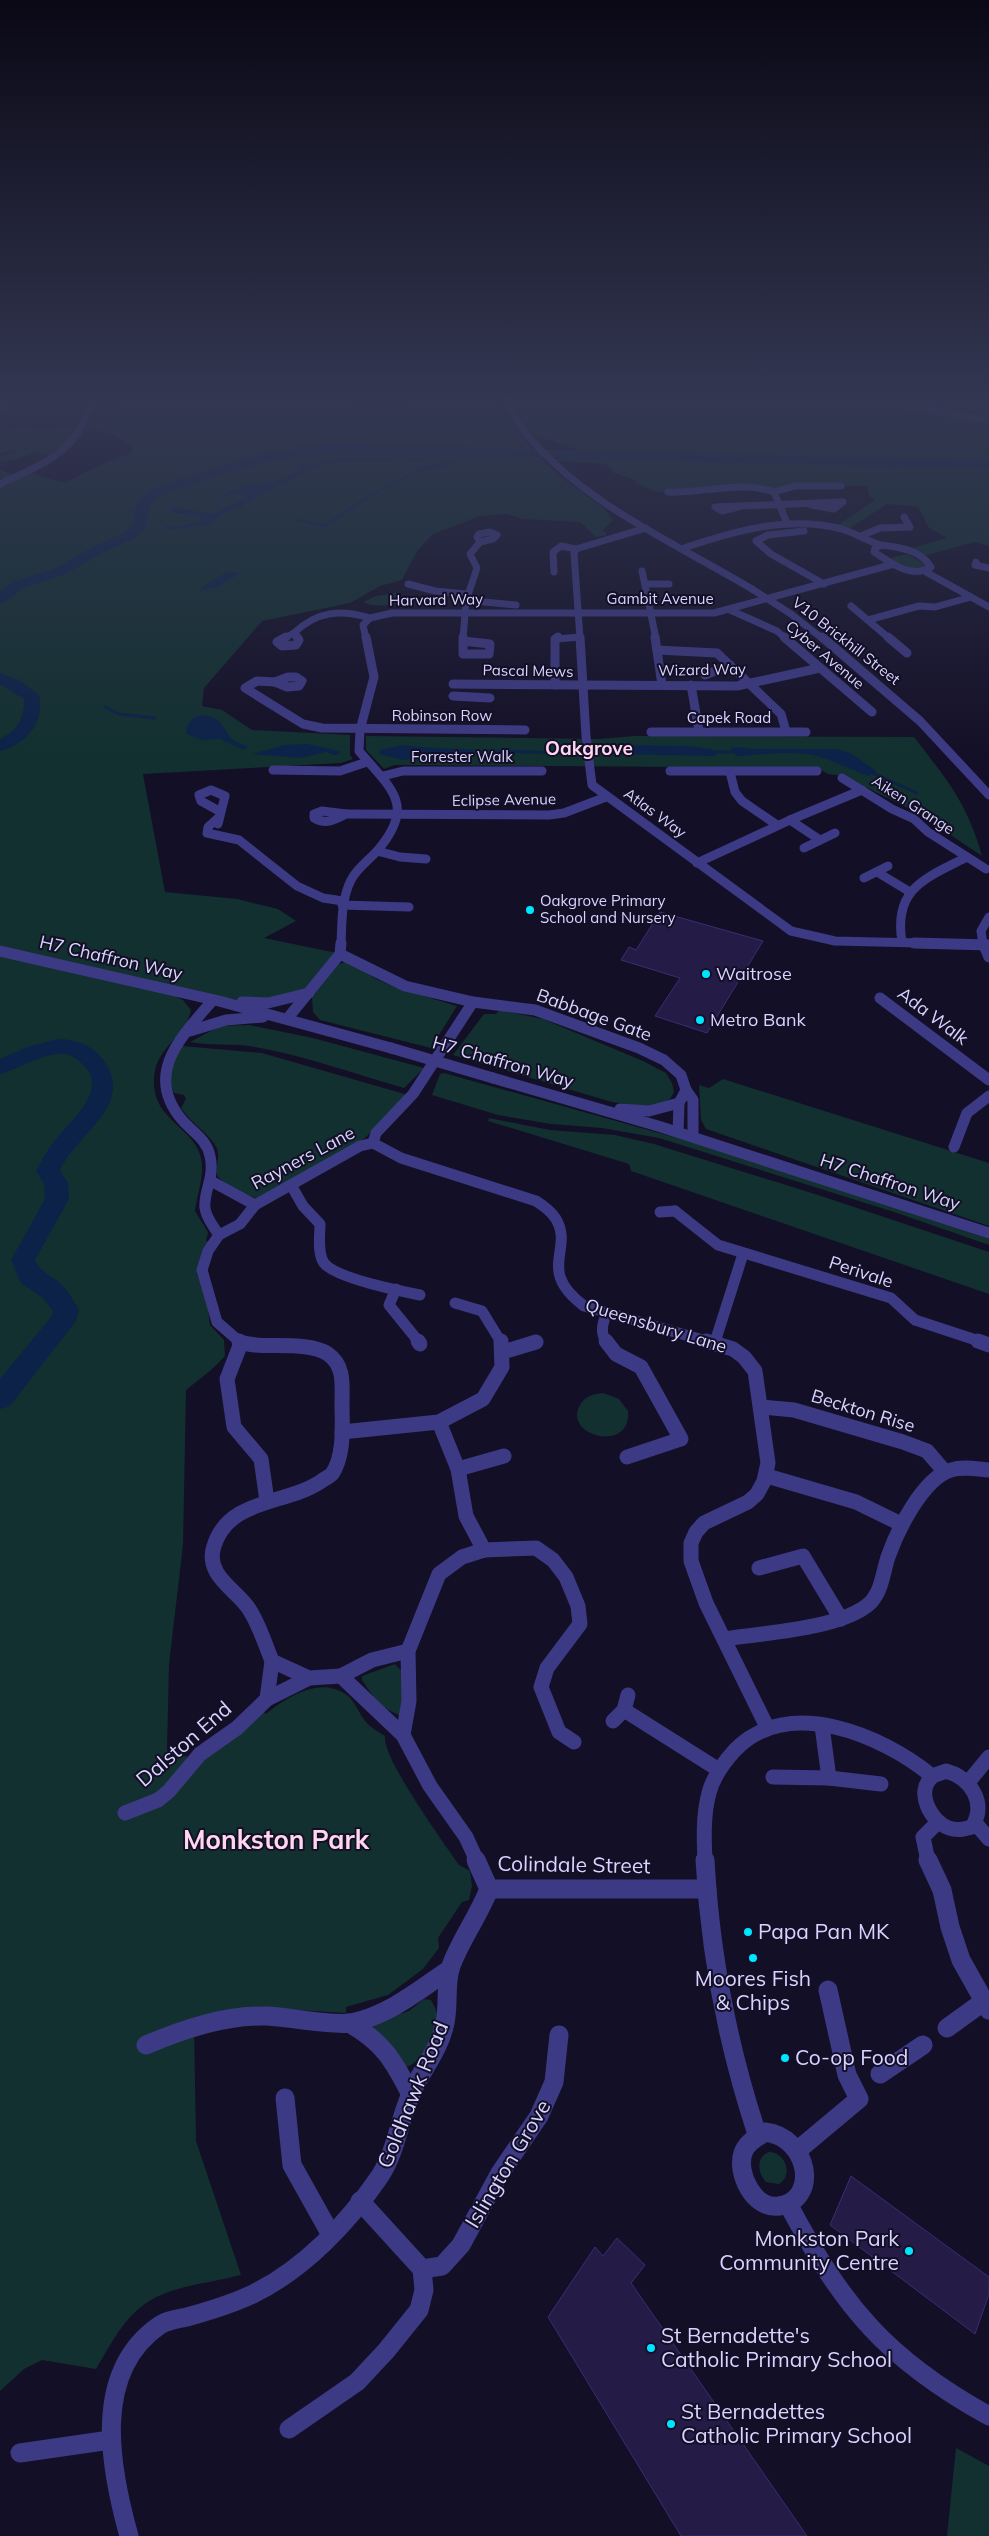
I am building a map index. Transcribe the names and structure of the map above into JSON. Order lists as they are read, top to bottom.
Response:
{
  "streets": {
    "street": [
      "Gambit Avenue",
      "Harvard Way",
      "V10 Brickhill Street",
      "Cyber Avenue",
      "Wizard Way",
      "Pascal Mews",
      "Robinson Row",
      "Capek Road",
      "Forrester Walk",
      "Eclipse Avenue",
      "Aiken Grange",
      "Atlas Way",
      "H7 Chaffron Way",
      "Babbage Gate",
      "Ada Walk",
      "Rayners Lane",
      "Perivale",
      "Queensbury Lane",
      "Beckton Rise",
      "Dalston End",
      "Colindale Street",
      "Goldhawk Road",
      "Islington Grove"
    ]
  },
  "crossings": [
    ["Gambit Avenue", "Harvard Way"],
    ["Gambit Avenue", "Cyber Avenue"],
    ["Gambit Avenue", "Atlas Way"],
    ["Harvard Way", "Robinson Row"],
    ["Harvard Way", "Atlas Way"],
    ["Cyber Avenue", "Wizard Way"],
    ["Wizard Way", "Pascal Mews"],
    ["Wizard Way", "Atlas Way"],
    ["Pascal Mews", "Atlas Way"],
    ["Eclipse Avenue", "Atlas Way"],
    ["Aiken Grange", "Atlas Way"],
    ["H7 Chaffron Way", "Babbage Gate"],
    ["Babbage Gate", "Rayners Lane"],
    ["Rayners Lane", "Queensbury Lane"],
    ["Queensbury Lane", "Beckton Rise"],
    ["Colindale Street", "Goldhawk Road"]
  ],
  "districts": ["Oakgrove", "Monkston Park"],
  "places": [
    "Oakgrove Primary School and Nursery",
    "Waitrose",
    "Metro Bank",
    "Papa Pan MK",
    "Moores Fish & Chips",
    "Co-op Food",
    "Monkston Park Community Centre",
    "St Bernadette's Catholic Primary School",
    "St Bernadettes Catholic Primary School"
  ]
}
